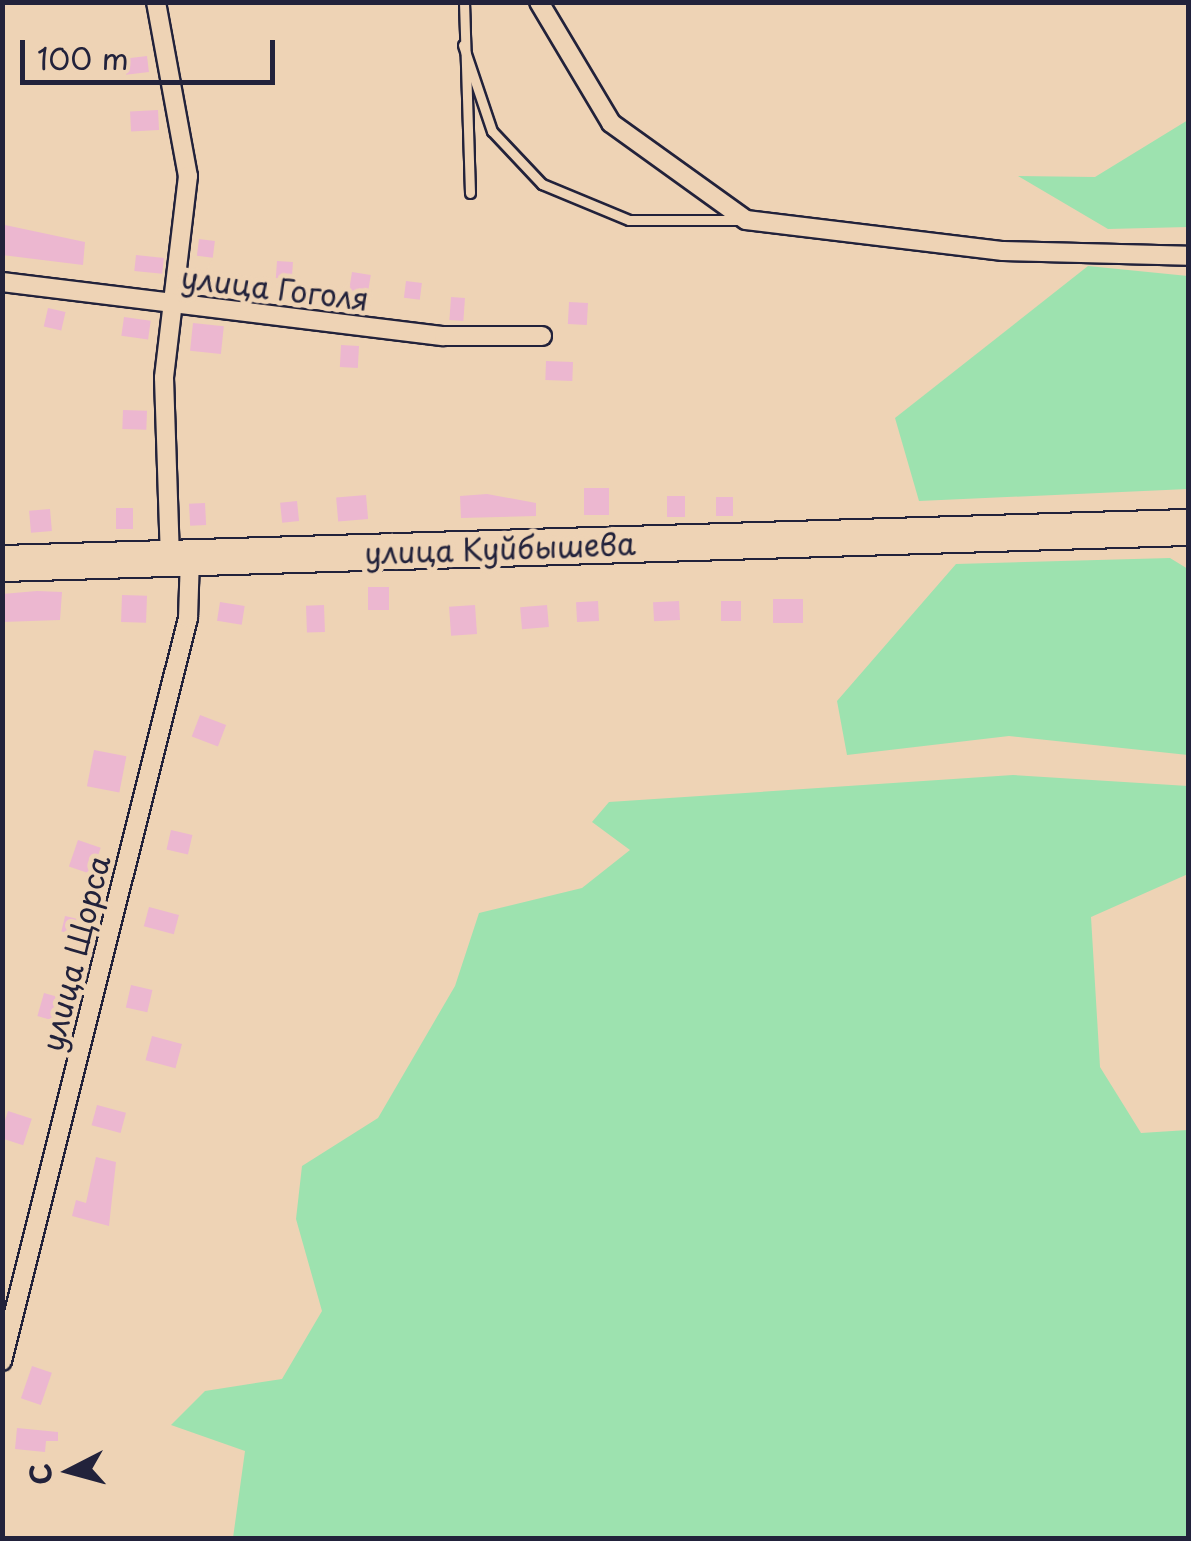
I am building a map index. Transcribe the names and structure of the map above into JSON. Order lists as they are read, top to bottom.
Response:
{
  "streets": {
    "highway": ["улица Куйбышева"],
    "street": ["улица Гоголя", "улица Щорса"]
  },
  "crossings": [
    ["улица Гоголя", "улица Щорса"],
    ["улица Куйбышева", "улица Щорса"]
  ],
  "scale_bar": "100 m",
  "north": "left"
}
